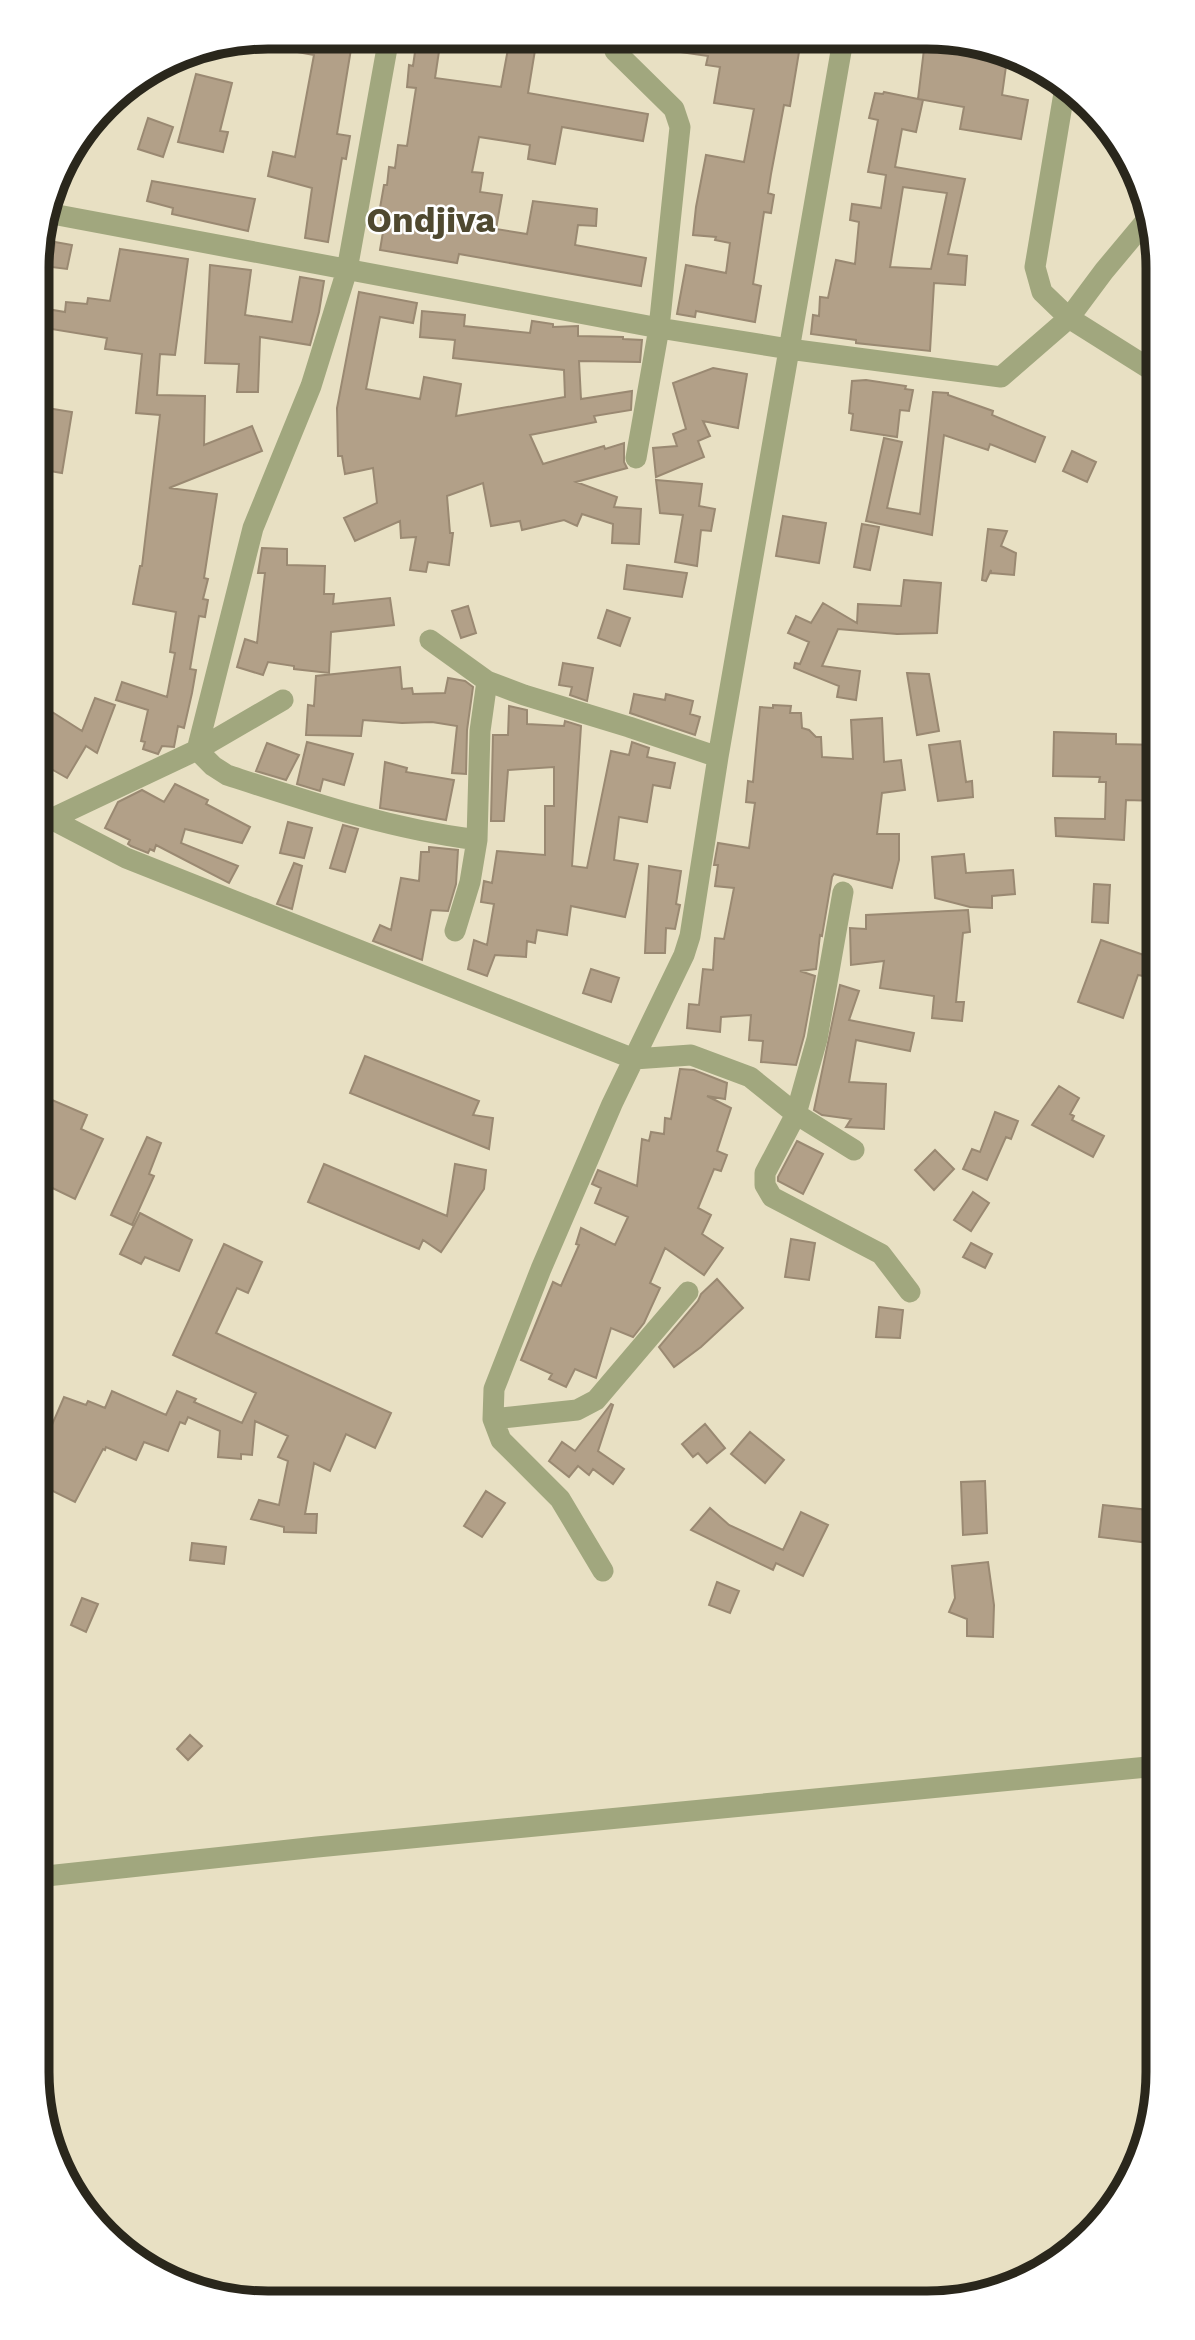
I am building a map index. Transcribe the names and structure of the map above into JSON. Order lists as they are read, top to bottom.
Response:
{
  "districts": ["Ondjiva"]
}
